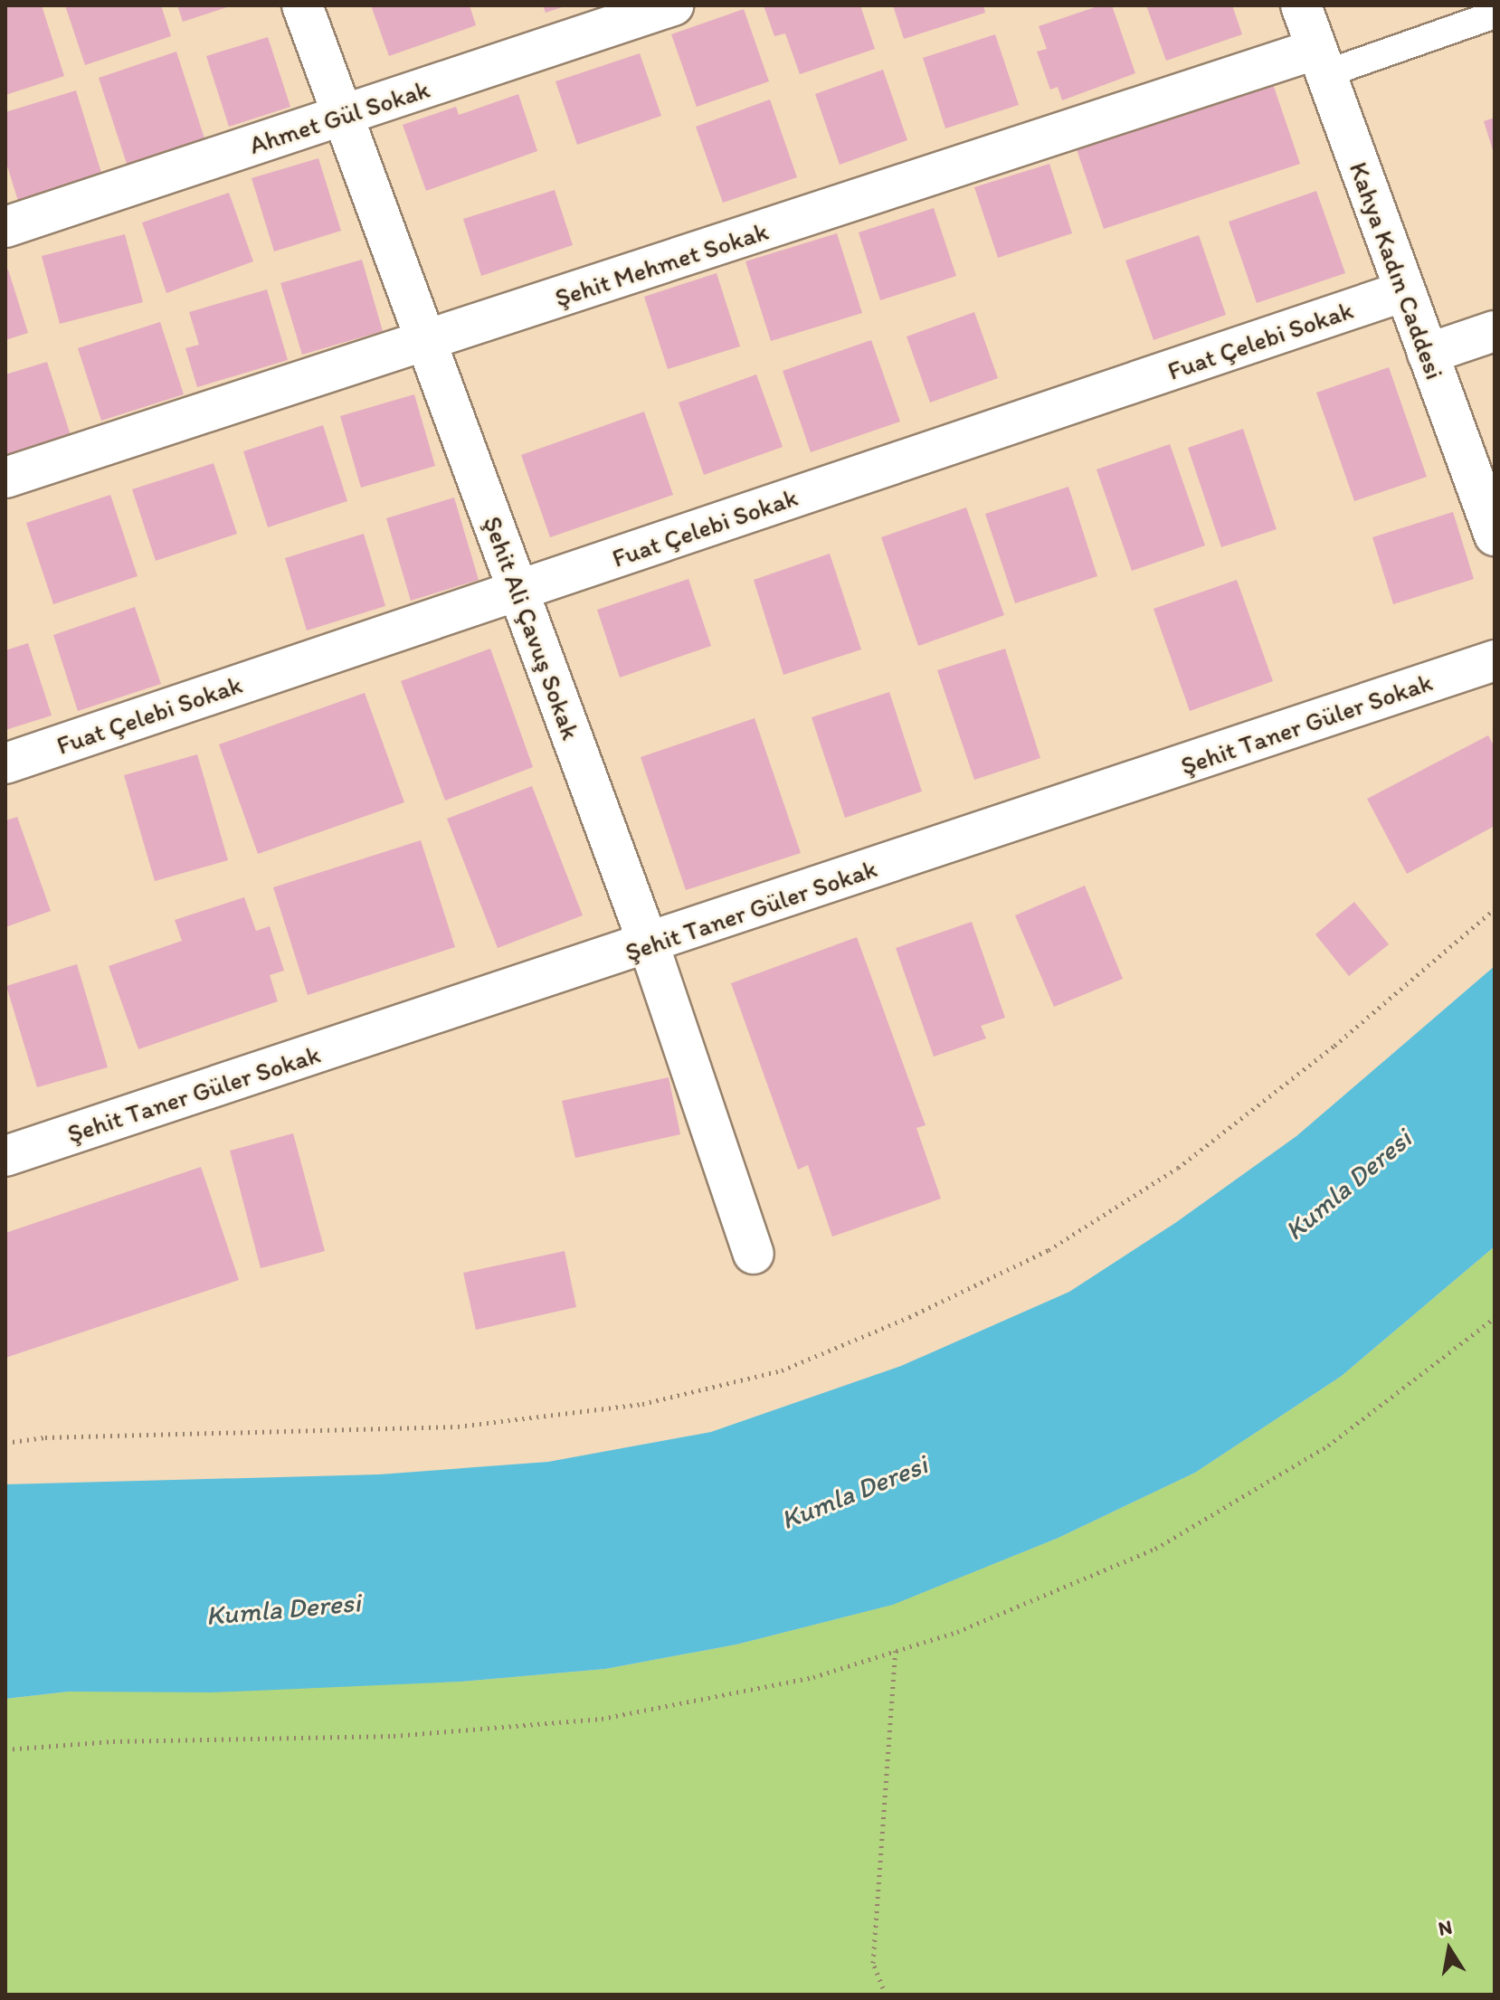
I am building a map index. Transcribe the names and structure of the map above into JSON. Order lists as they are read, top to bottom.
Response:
{
  "streets": {
    "street": [
      "Ahmet Gül Sokak",
      "Şehit Mehmet Sokak",
      "Kahya Kadın Caddesi",
      "Fuat Çelebi Sokak",
      "Şehit Ali Çavuş Sokak",
      "Şehit Taner Güler Sokak"
    ]
  },
  "crossings": [
    ["Ahmet Gül Sokak", "Şehit Ali Çavuş Sokak"],
    ["Şehit Mehmet Sokak", "Kahya Kadın Caddesi"],
    ["Şehit Mehmet Sokak", "Şehit Ali Çavuş Sokak"],
    ["Kahya Kadın Caddesi", "Fuat Çelebi Sokak"],
    ["Fuat Çelebi Sokak", "Şehit Ali Çavuş Sokak"],
    ["Şehit Ali Çavuş Sokak", "Şehit Taner Güler Sokak"]
  ],
  "water": ["Kumla Deresi"],
  "north": "top"
}
